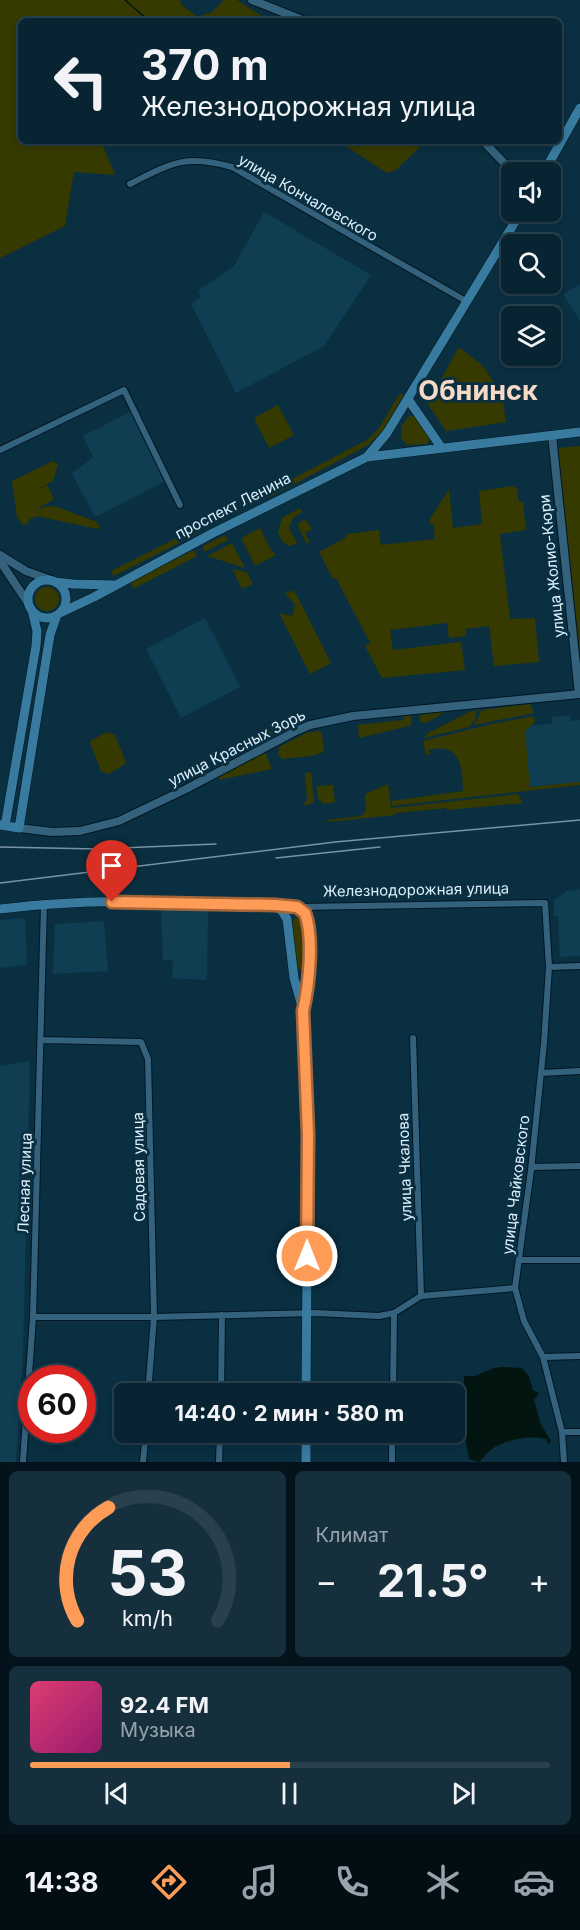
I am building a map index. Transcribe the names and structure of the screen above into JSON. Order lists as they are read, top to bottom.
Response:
{
  "streets": {
    "main road": ["проспект Ленина", "Железнодорожная улица"],
    "street": [
      "улица Кончаловского",
      "улица Жолио-Кюри",
      "улица Красных Зорь",
      "Садовая улица",
      "улица Чкалова",
      "Лесная улица",
      "улица Чайковского"
    ]
  },
  "crossings": [
    ["улица Жолио-Кюри", "улица Красных Зорь"],
    ["Железнодорожная улица", "Лесная улица"],
    ["Железнодорожная улица", "улица Чайковского"],
    ["Садовая улица", "Лесная улица"]
  ],
  "districts": ["Обнинск"],
  "page": {
    "turn": ["370 m", "Железнодорожная улица"],
    "limit": "60",
    "trip": "14:40 · 2 мин · 580 m",
    "tile": "Климат",
    "heat": ["−", "21.5°", "+"],
    "song": ["92.4 FM", "Музыка"],
    "tabs": "14:38",
    "gauge": ["53", "km/h"]
  }
}
